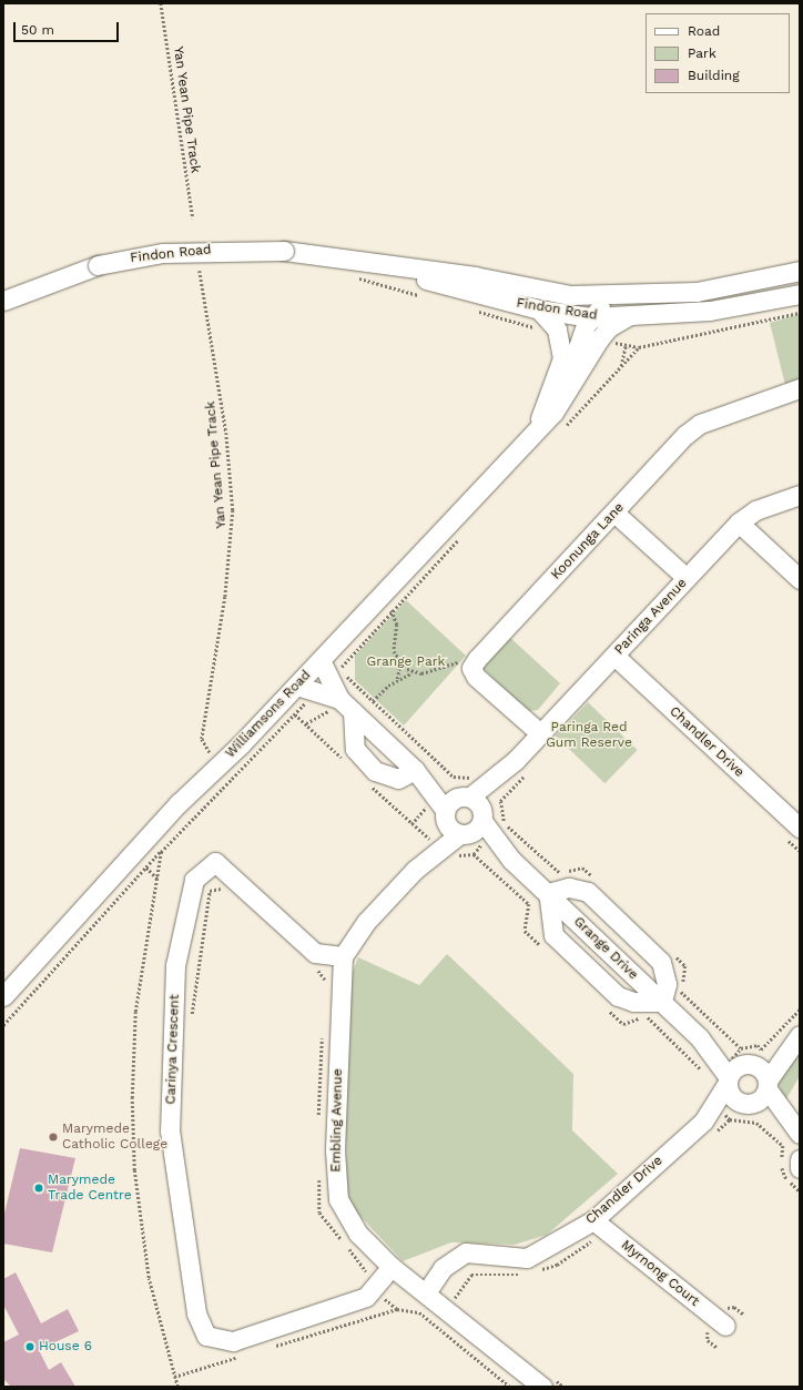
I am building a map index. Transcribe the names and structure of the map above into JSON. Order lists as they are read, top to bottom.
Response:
{
  "streets": {
    "street": [
      "Findon Road",
      "Koonunga Lane",
      "Paringa Avenue",
      "Williamsons Road",
      "Chandler Drive",
      "Grange Drive",
      "Carinya Crescent",
      "Embling Avenue",
      "Myrnong Court"
    ],
    "path": ["Yan Yean Pipe Track"]
  },
  "crossings": [
    ["Yan Yean Pipe Track", "Williamsons Road"],
    ["Findon Road", "Williamsons Road"],
    ["Paringa Avenue", "Chandler Drive"],
    ["Paringa Avenue", "Grange Drive"],
    ["Chandler Drive", "Grange Drive"],
    ["Chandler Drive", "Embling Avenue"],
    ["Chandler Drive", "Myrnong Court"],
    ["Carinya Crescent", "Embling Avenue"]
  ],
  "parks": ["Grange Park", "Paringa Red Gum Reserve"],
  "places": ["Marymede Catholic College", "Marymede Trade Centre", "House 6"],
  "legend": ["Road", "Park", "Building"],
  "scale_bar": "50 m"
}
